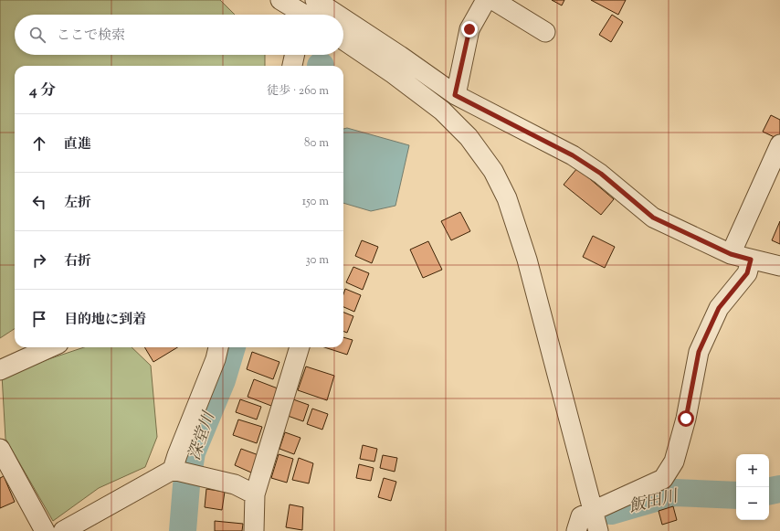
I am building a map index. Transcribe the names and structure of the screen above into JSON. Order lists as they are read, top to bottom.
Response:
{
  "water": ["深堂川", "飯田川"],
  "page": {
    "search": "ここで検索",
    "heading": ["4 分", "徒歩 · 260 m"],
    "list": [
      ["直進", "80 m"],
      ["左折", "150 m"],
      ["右折", "30 m"],
      "目的地に到着"
    ],
    "map_buttons": ["+", "−"]
  }
}
